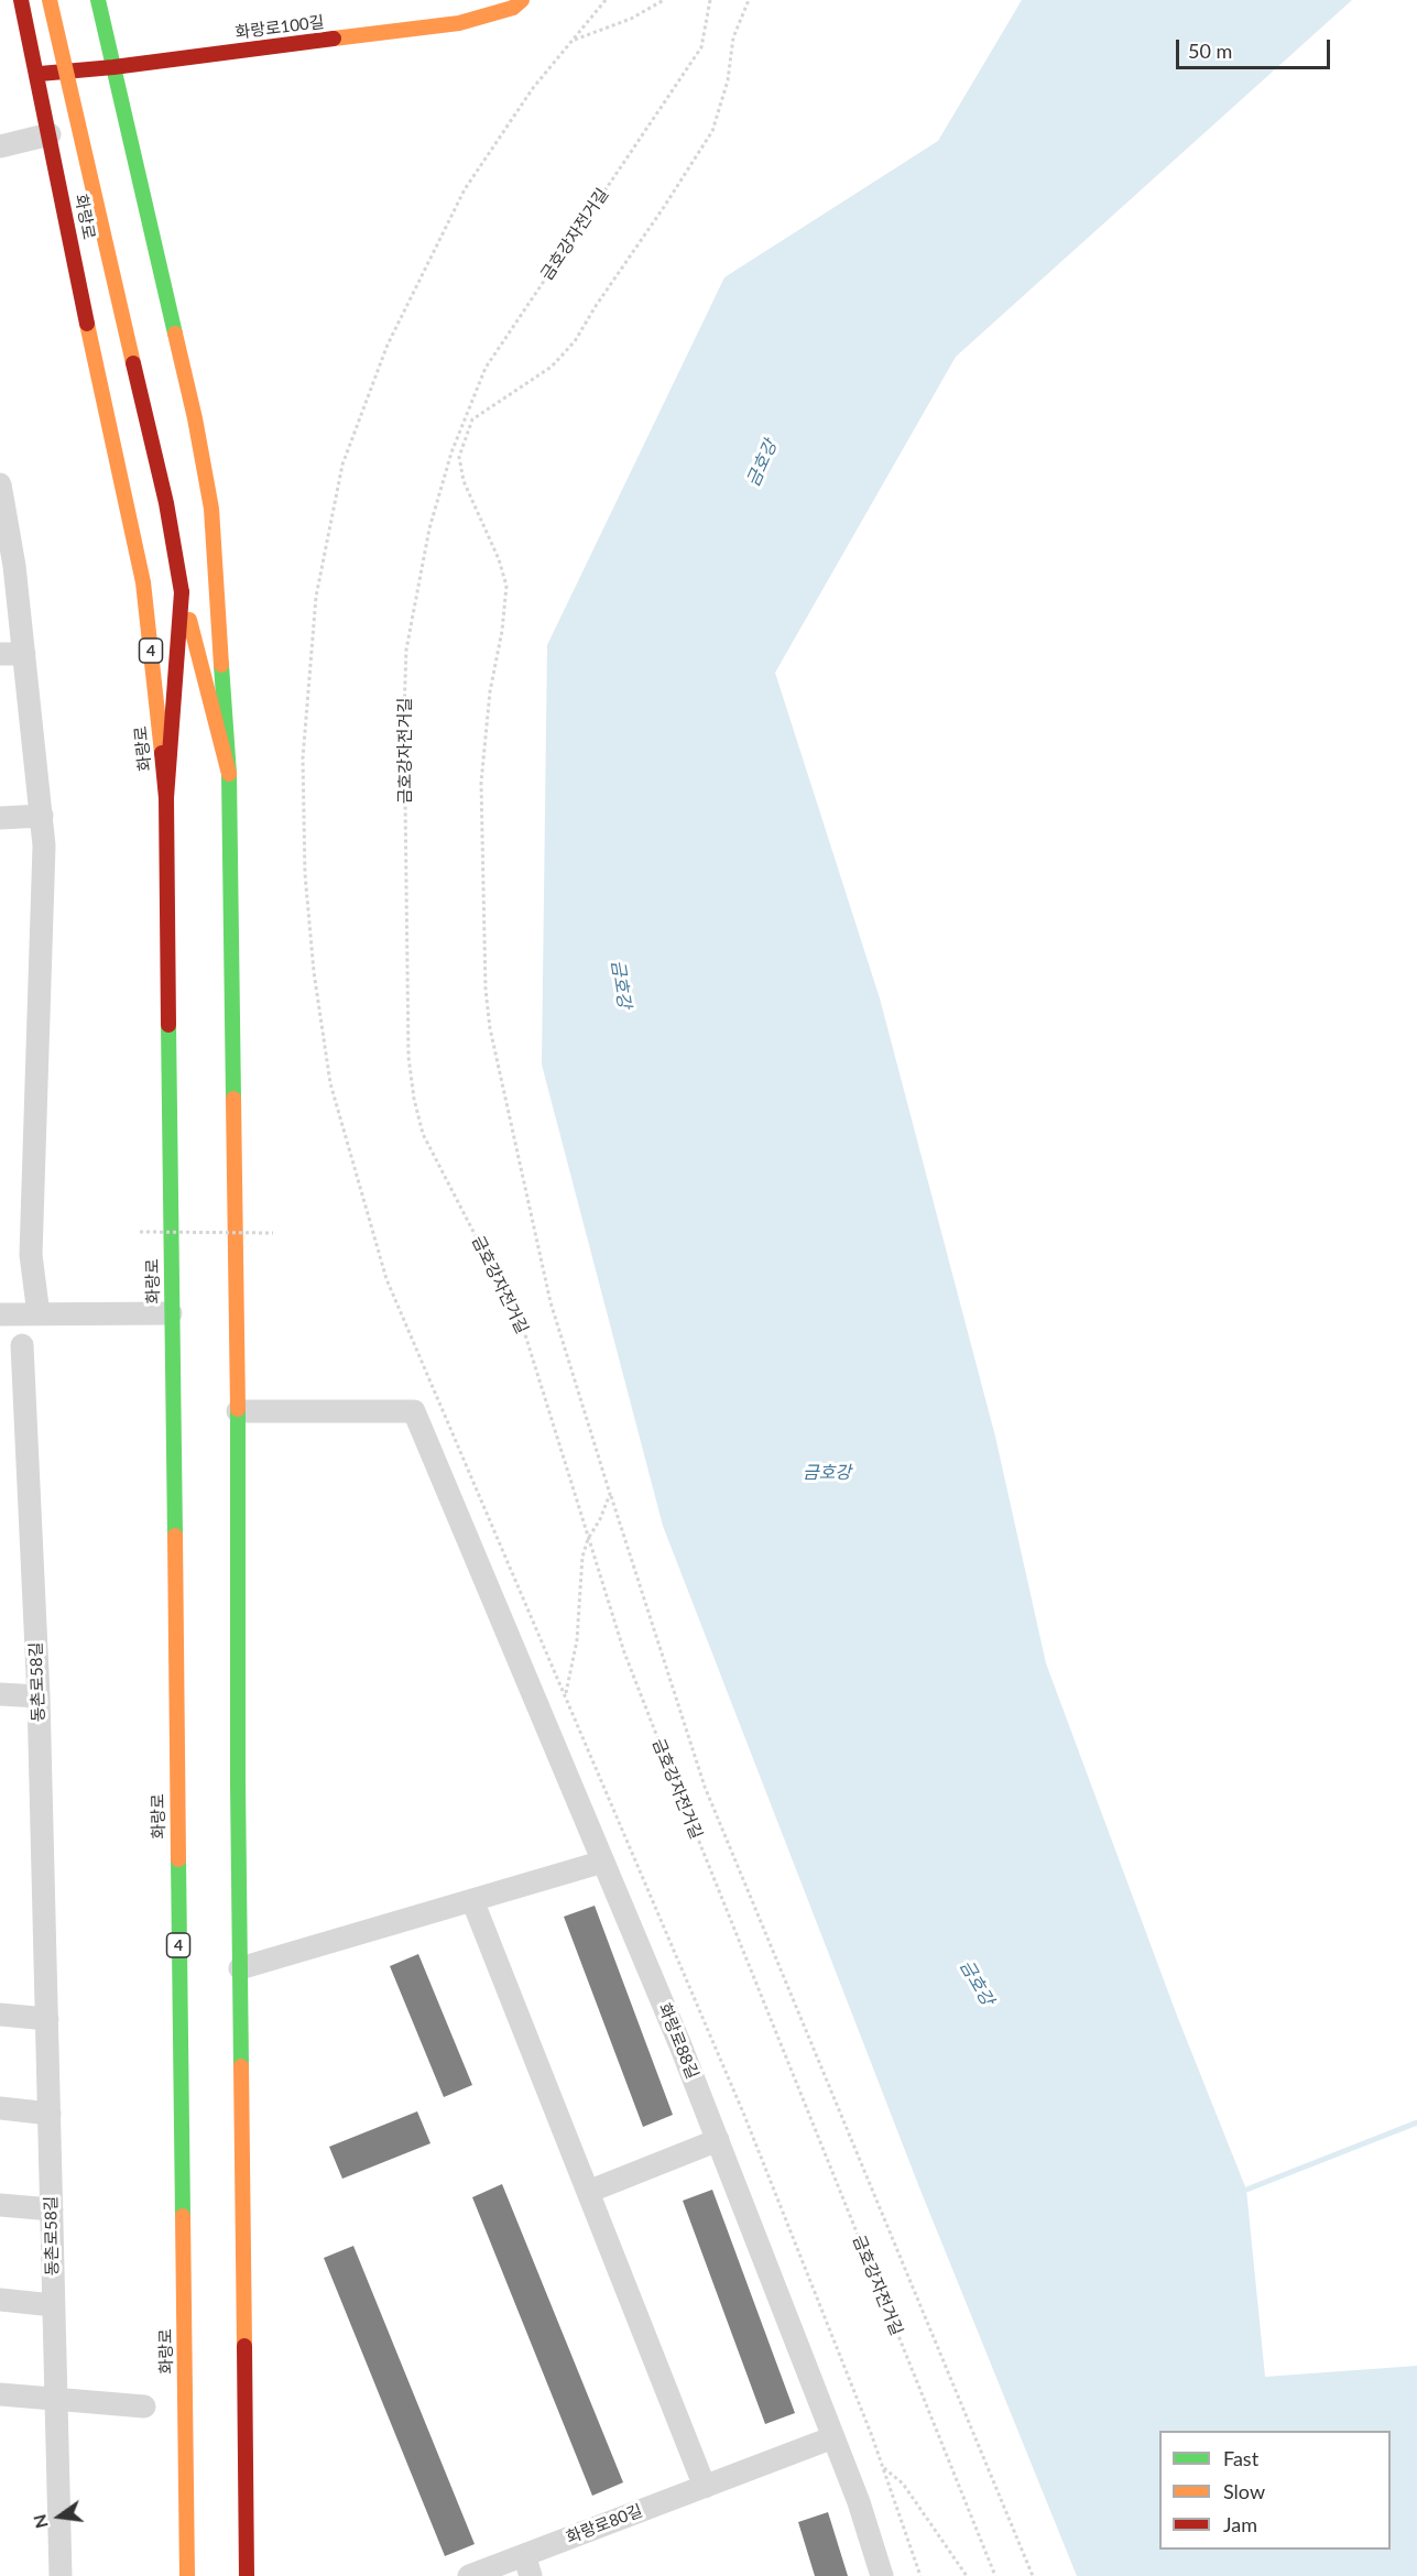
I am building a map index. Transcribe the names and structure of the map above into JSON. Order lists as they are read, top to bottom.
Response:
{
  "streets": {
    "main road": ["화랑로100길", "화랑로", "4"],
    "street": ["동촌로58길", "화랑로88길", "화랑로80길"],
    "path": ["금호강자전거길"]
  },
  "crossings": [
    ["화랑로100길", "화랑로"],
    ["화랑로88길", "화랑로80길"]
  ],
  "water": ["금호강"],
  "legend": ["Fast", "Slow", "Jam"],
  "scale_bar": "50 m",
  "north": "left"
}
